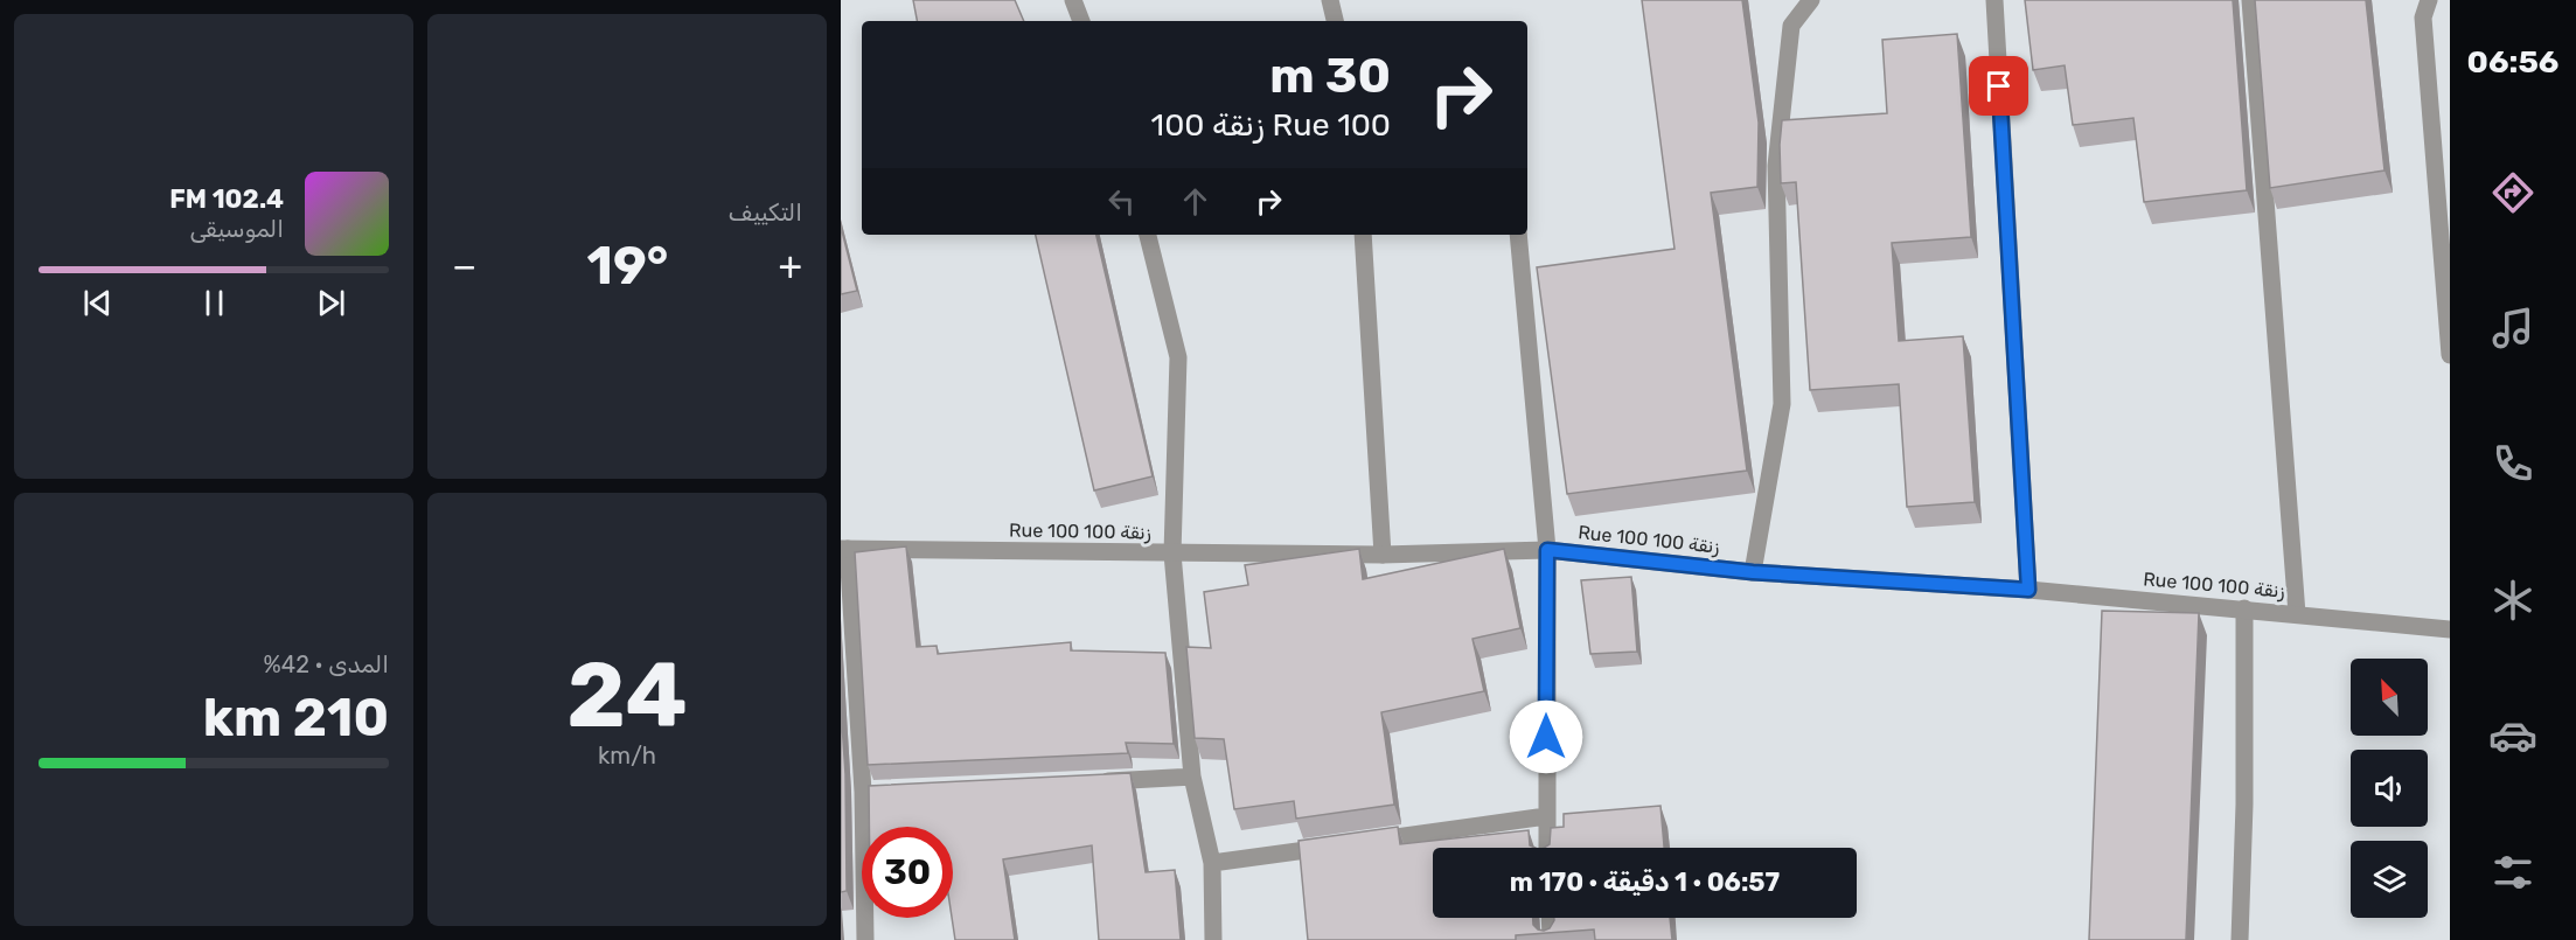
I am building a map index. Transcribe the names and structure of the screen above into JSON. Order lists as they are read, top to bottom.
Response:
{
  "streets": {
    "street": ["Rue 100 زنقة 100"]
  },
  "north": "top left",
  "page": {
    "tabs": "06:56",
    "tile": [
      "التكييف",
      ["24", "km/h"],
      ["المدى · 42%", "210 km"]
    ],
    "turn": ["30 m", "Rue 100 زنقة 100"],
    "song": ["102.4 FM", "الموسيقى"],
    "heat": ["−", "19°", "+"],
    "limit": "30",
    "trip": "06:57 · 1 دقيقة · 170 m"
  }
}
